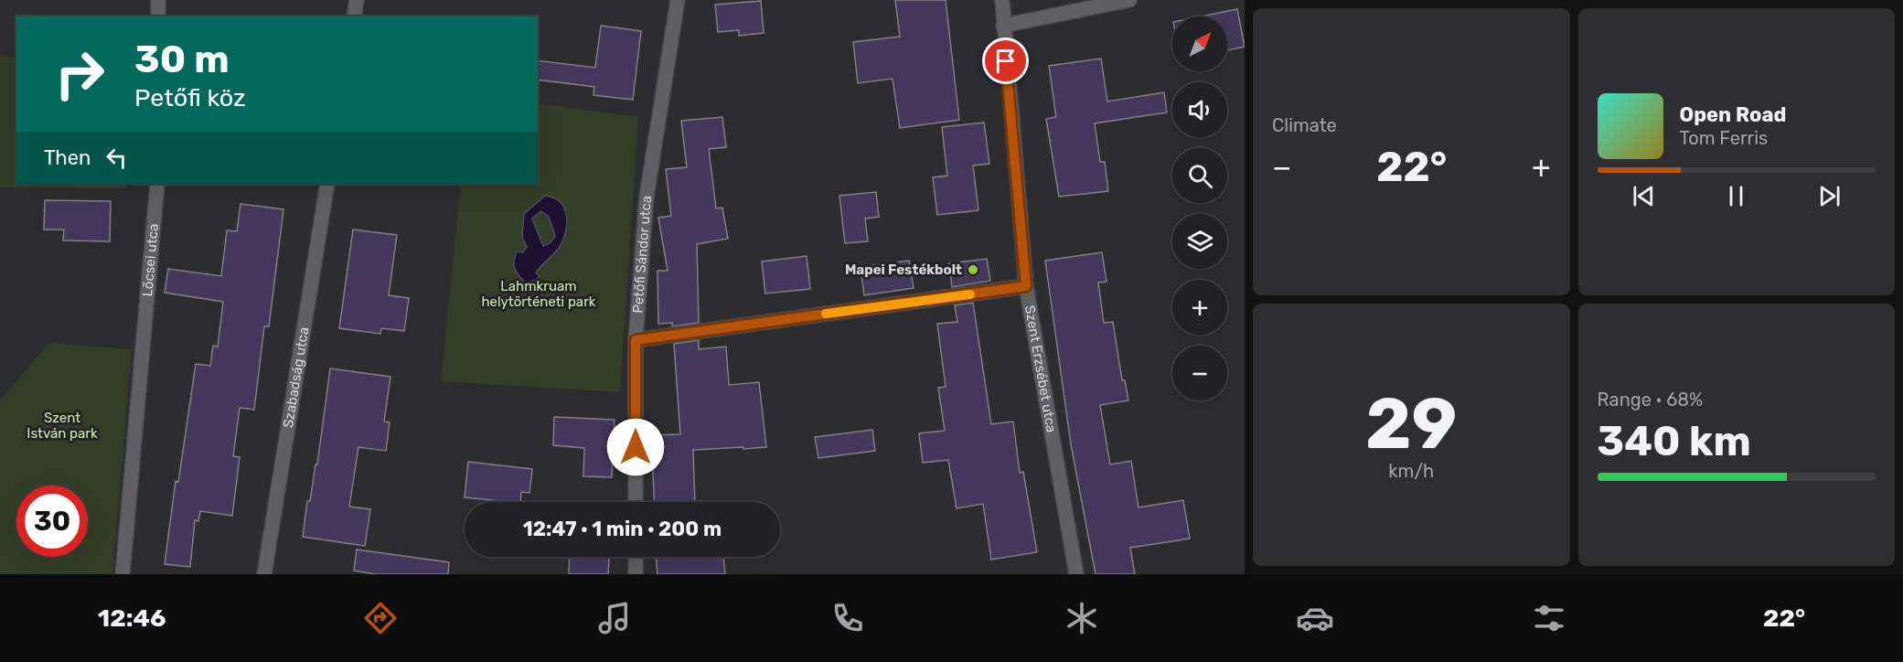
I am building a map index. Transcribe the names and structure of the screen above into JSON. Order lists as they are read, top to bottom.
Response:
{
  "streets": {
    "street": [
      "Petőfi Sándor utca",
      "Lőcsei utca",
      "Szent Erzsébet utca",
      "Szabadság utca"
    ]
  },
  "parks": ["Lahmkruam helytörténeti park", "Szent István park"],
  "places": ["Mapei Festékbolt"],
  "north": "top right",
  "page": {
    "tile": [
      "Climate",
      ["29", "km/h"],
      ["Range · 68%", "340 km"]
    ],
    "map_buttons": ["+", "−"],
    "turn": ["30 m", "Petőfi köz"],
    "song": ["Open Road", "Tom Ferris"],
    "then": "Then",
    "heat": ["−", "22°", "+"],
    "limit": "30",
    "trip": "12:47 · 1 min · 200 m",
    "tabs": ["12:46", "22°"]
  }
}
